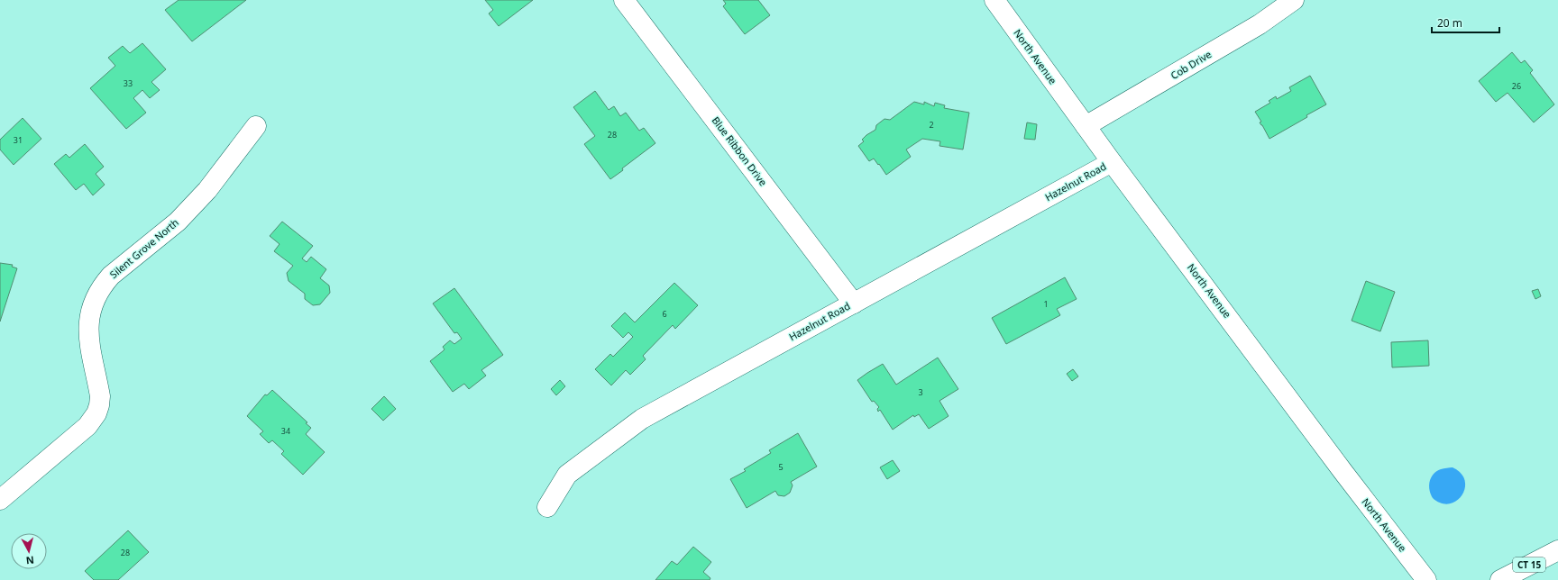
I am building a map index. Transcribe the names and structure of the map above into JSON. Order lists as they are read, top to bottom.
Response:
{
  "streets": {
    "main road": [
      "North Avenue",
      "Cob Drive",
      "Blue Ribbon Drive",
      "Hazelnut Road",
      "Silent Grove North",
      "CT 15"
    ]
  },
  "crossings": [
    ["North Avenue", "Cob Drive"],
    ["North Avenue", "Hazelnut Road"],
    ["Blue Ribbon Drive", "Hazelnut Road"]
  ],
  "house_numbers": [
    "33",
    "26",
    "2",
    "28",
    "31",
    "1",
    "6",
    "3",
    "34",
    "5",
    "28"
  ],
  "scale_bar": "20 m",
  "north": "bottom"
}
